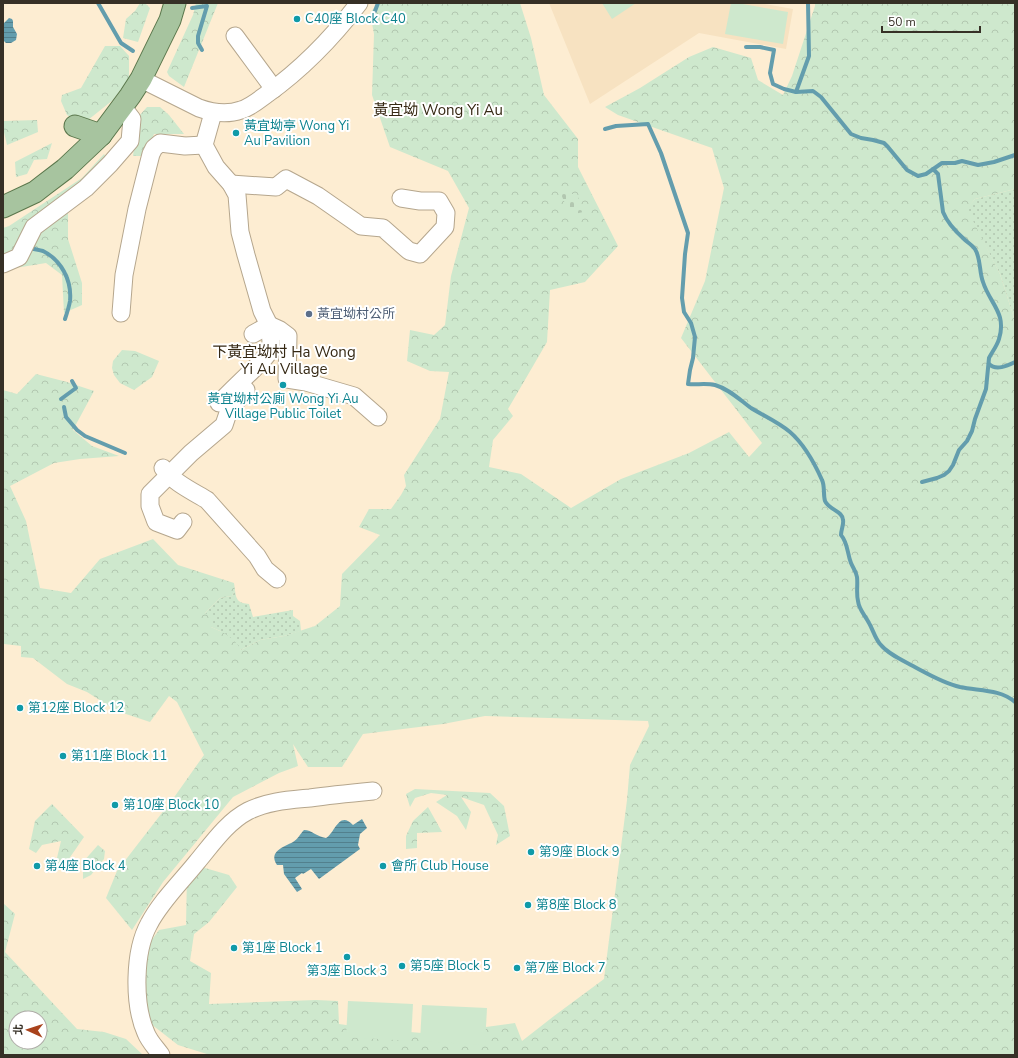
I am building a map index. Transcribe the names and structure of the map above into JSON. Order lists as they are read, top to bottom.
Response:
{
  "districts": ["黃宜坳 Wong Yi Au", "下黃宜坳村 Ha Wong Yi Au Village"],
  "places": [
    "C40座 Block C40",
    "黃宜坳亭 Wong Yi Au Pavilion",
    "黃宜坳村公所",
    "黃宜坳村公廁 Wong Yi Au Village Public Toilet",
    "第12座 Block 12",
    "第11座 Block 11",
    "第10座 Block 10",
    "第9座 Block 9",
    "第4座 Block 4",
    "會所 Club House",
    "第8座 Block 8",
    "第1座 Block 1",
    "第3座 Block 3",
    "第5座 Block 5",
    "第7座 Block 7"
  ],
  "scale_bar": "50 m",
  "north": "left"
}
